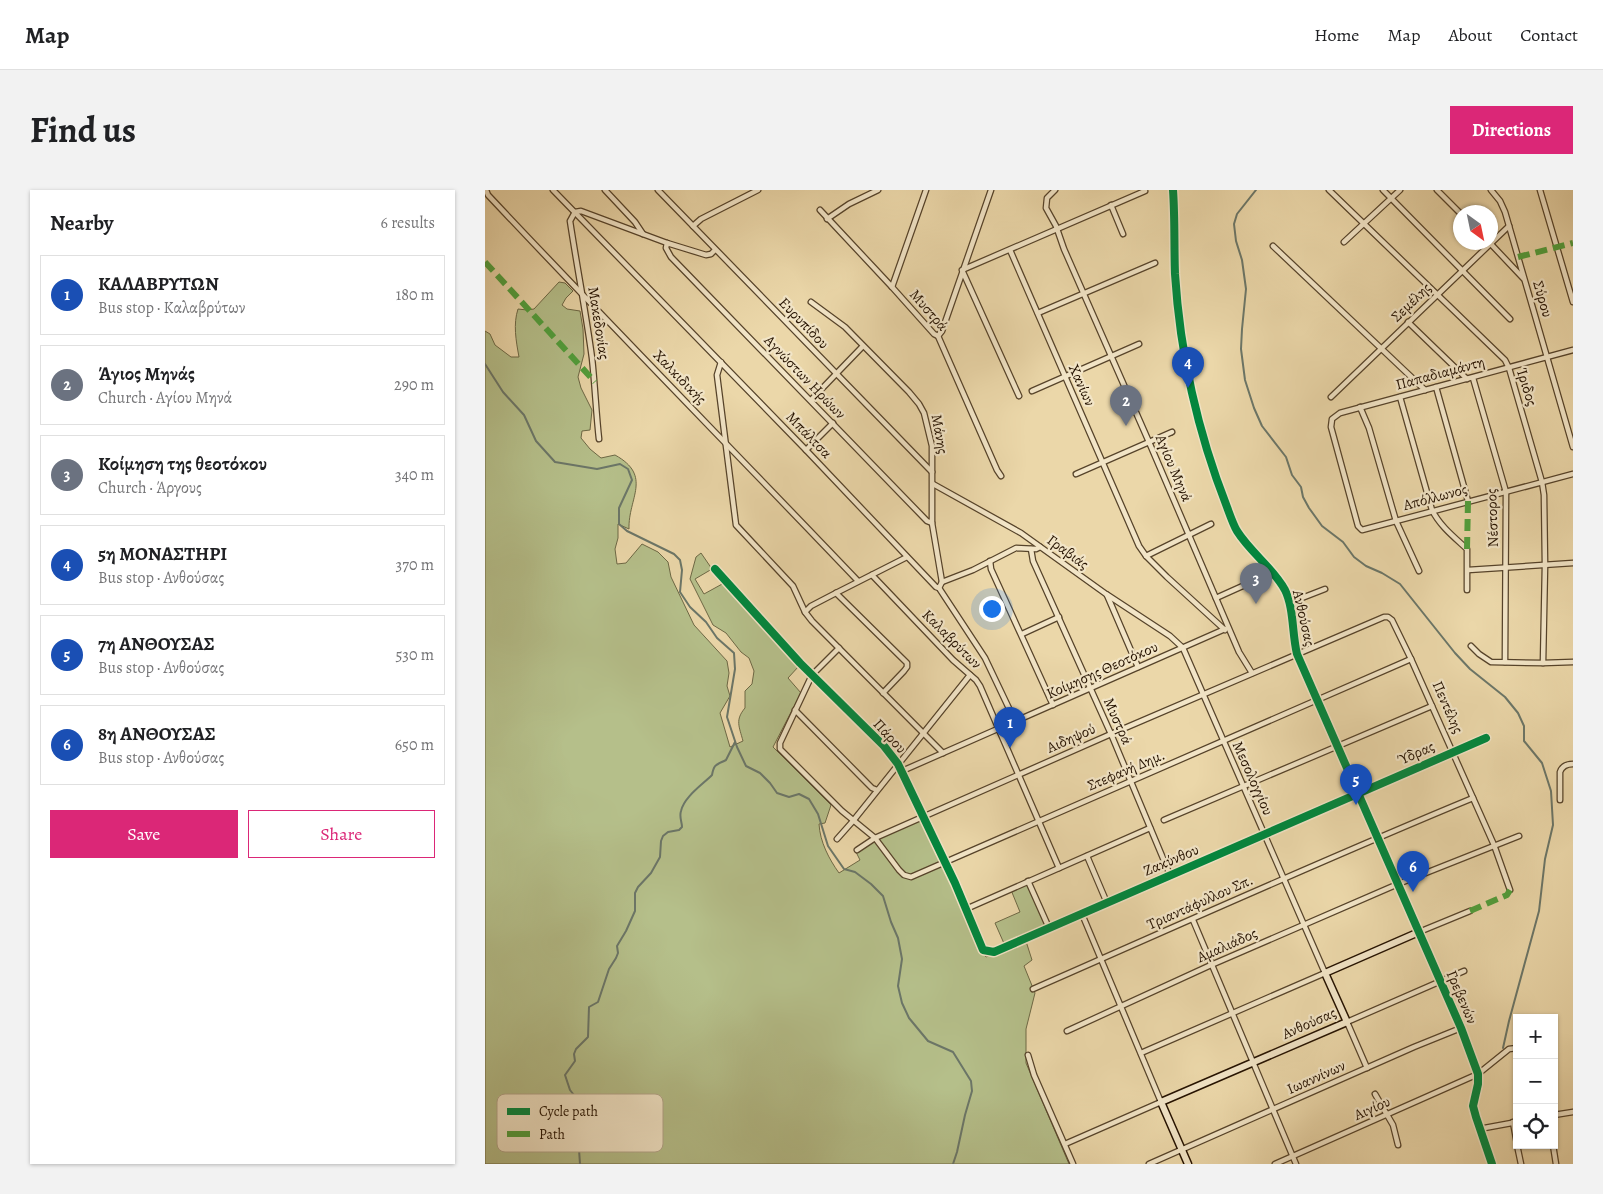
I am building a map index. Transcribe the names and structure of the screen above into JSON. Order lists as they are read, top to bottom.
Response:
{
  "streets": {
    "street": [
      "Σύρου",
      "Σεμέλης",
      "Μυστρά",
      "Μακεδονίας",
      "Ευρυπίδου",
      "Παπαδιαμάντη",
      "Χαλκιδικής",
      "Αγνώστων Ηρώων",
      "Χανίων",
      "Ίριδος",
      "Μάνης",
      "Μπάλτσα",
      "Αγίου Μηνά",
      "Απόλλωνος",
      "Νέστορος",
      "Γραβιάς",
      "Ανθούσας",
      "Καλαβρύτων",
      "Κοίμησης Θεοτόκου",
      "Πεντέλης",
      "Πάρου",
      "Αιδηψού",
      "Ύδρας",
      "Στεφανή Δημ.",
      "Μεσολογγίου",
      "Ζακύνθου",
      "Τριαντάφυλλου Σπ.",
      "Αμαλιάδος",
      "Γρεβενών",
      "Ιωαννίνων",
      "Αιγίου"
    ]
  },
  "crossings": [
    ["Σύρου", "Σεμέλης"],
    ["Σύρου", "Παπαδιαμάντη"],
    ["Σεμέλης", "Ίριδος"],
    ["Μυστρά", "Κοίμησης Θεοτόκου"],
    ["Μυστρά", "Αιδηψού"],
    ["Μυστρά", "Στεφανή Δημ."],
    ["Μυστρά", "Ζακύνθου"],
    ["Μακεδονίας", "Χαλκιδικής"],
    ["Μακεδονίας", "Μπάλτσα"],
    ["Ευρυπίδου", "Μάνης"],
    ["Παπαδιαμάντη", "Ίριδος"],
    ["Παπαδιαμάντη", "Απόλλωνος"],
    ["Παπαδιαμάντη", "Νέστορος"],
    ["Αγνώστων Ηρώων", "Μάνης"],
    ["Χανίων", "Αγίου Μηνά"],
    ["Χανίων", "Κοίμησης Θεοτόκου"],
    ["Ίριδος", "Απόλλωνος"],
    ["Μάνης", "Γραβιάς"],
    ["Μπάλτσα", "Κοίμησης Θεοτόκου"],
    ["Αγίου Μηνά", "Κοίμησης Θεοτόκου"],
    ["Αγίου Μηνά", "Αιδηψού"],
    ["Απόλλωνος", "Νέστορος"],
    ["Γραβιάς", "Κοίμησης Θεοτόκου"],
    ["Γραβιάς", "Μεσολογγίου"],
    ["Ανθούσας", "Αιδηψού"],
    ["Ανθούσας", "Ύδρας"],
    ["Ανθούσας", "Στεφανή Δημ."],
    ["Ανθούσας", "Μεσολογγίου"],
    ["Ανθούσας", "Ζακύνθου"],
    ["Ανθούσας", "Τριαντάφυλλου Σπ."],
    ["Ανθούσας", "Αμαλιάδος"],
    ["Ανθούσας", "Γρεβενών"],
    ["Καλαβρύτων", "Κοίμησης Θεοτόκου"],
    ["Καλαβρύτων", "Αιδηψού"],
    ["Καλαβρύτων", "Στεφανή Δημ."],
    ["Κοίμησης Θεοτόκου", "Πάρου"],
    ["Κοίμησης Θεοτόκου", "Μεσολογγίου"],
    ["Πεντέλης", "Αιδηψού"],
    ["Πεντέλης", "Ύδρας"],
    ["Πεντέλης", "Στεφανή Δημ."],
    ["Πεντέλης", "Τριαντάφυλλου Σπ."],
    ["Πεντέλης", "Αμαλιάδος"],
    ["Πάρου", "Αιδηψού"],
    ["Πάρου", "Στεφανή Δημ."],
    ["Πάρου", "Ζακύνθου"],
    ["Αιδηψού", "Στεφανή Δημ."],
    ["Αιδηψού", "Μεσολογγίου"],
    ["Ύδρας", "Ζακύνθου"],
    ["Στεφανή Δημ.", "Μεσολογγίου"],
    ["Μεσολογγίου", "Ζακύνθου"],
    ["Μεσολογγίου", "Τριαντάφυλλου Σπ."],
    ["Μεσολογγίου", "Αμαλιάδος"],
    ["Γρεβενών", "Ιωαννίνων"],
    ["Γρεβενών", "Αιγίου"]
  ],
  "legend": ["Cycle path", "Path"],
  "north": "bottom right",
  "page": {
    "header": "Map",
    "nav": [
      "Home",
      "Map",
      "About",
      "Contact"
    ],
    "title": "Find us",
    "buttons": [
      "Directions",
      ["Save", "Share"]
    ],
    "heading": ["Nearby", "6 results"],
    "list": [
      {
        "mark": "1",
        "name": "ΚΑΛΑΒΡΥΤΩΝ",
        "note": "Bus stop · Καλαβρύτων",
        "value": "180 m"
      },
      {
        "mark": "2",
        "name": "Άγιος Μηνάς",
        "note": "Church · Αγίου Μηνά",
        "value": "290 m"
      },
      {
        "mark": "3",
        "name": "Κοίμηση της θεοτόκου",
        "note": "Church · Άργους",
        "value": "340 m"
      },
      {
        "mark": "4",
        "name": "5η ΜΟΝΑΣΤΗΡΙ",
        "note": "Bus stop · Ανθούσας",
        "value": "370 m"
      },
      {
        "mark": "5",
        "name": "7η ΑΝΘΟΥΣΑΣ",
        "note": "Bus stop · Ανθούσας",
        "value": "530 m"
      },
      {
        "mark": "6",
        "name": "8η ΑΝΘΟΥΣΑΣ",
        "note": "Bus stop · Ανθούσας",
        "value": "650 m"
      }
    ],
    "pins": [
      "4",
      "2",
      "3",
      "1",
      "5",
      "6"
    ],
    "map_buttons": ["+", "−"]
  }
}
